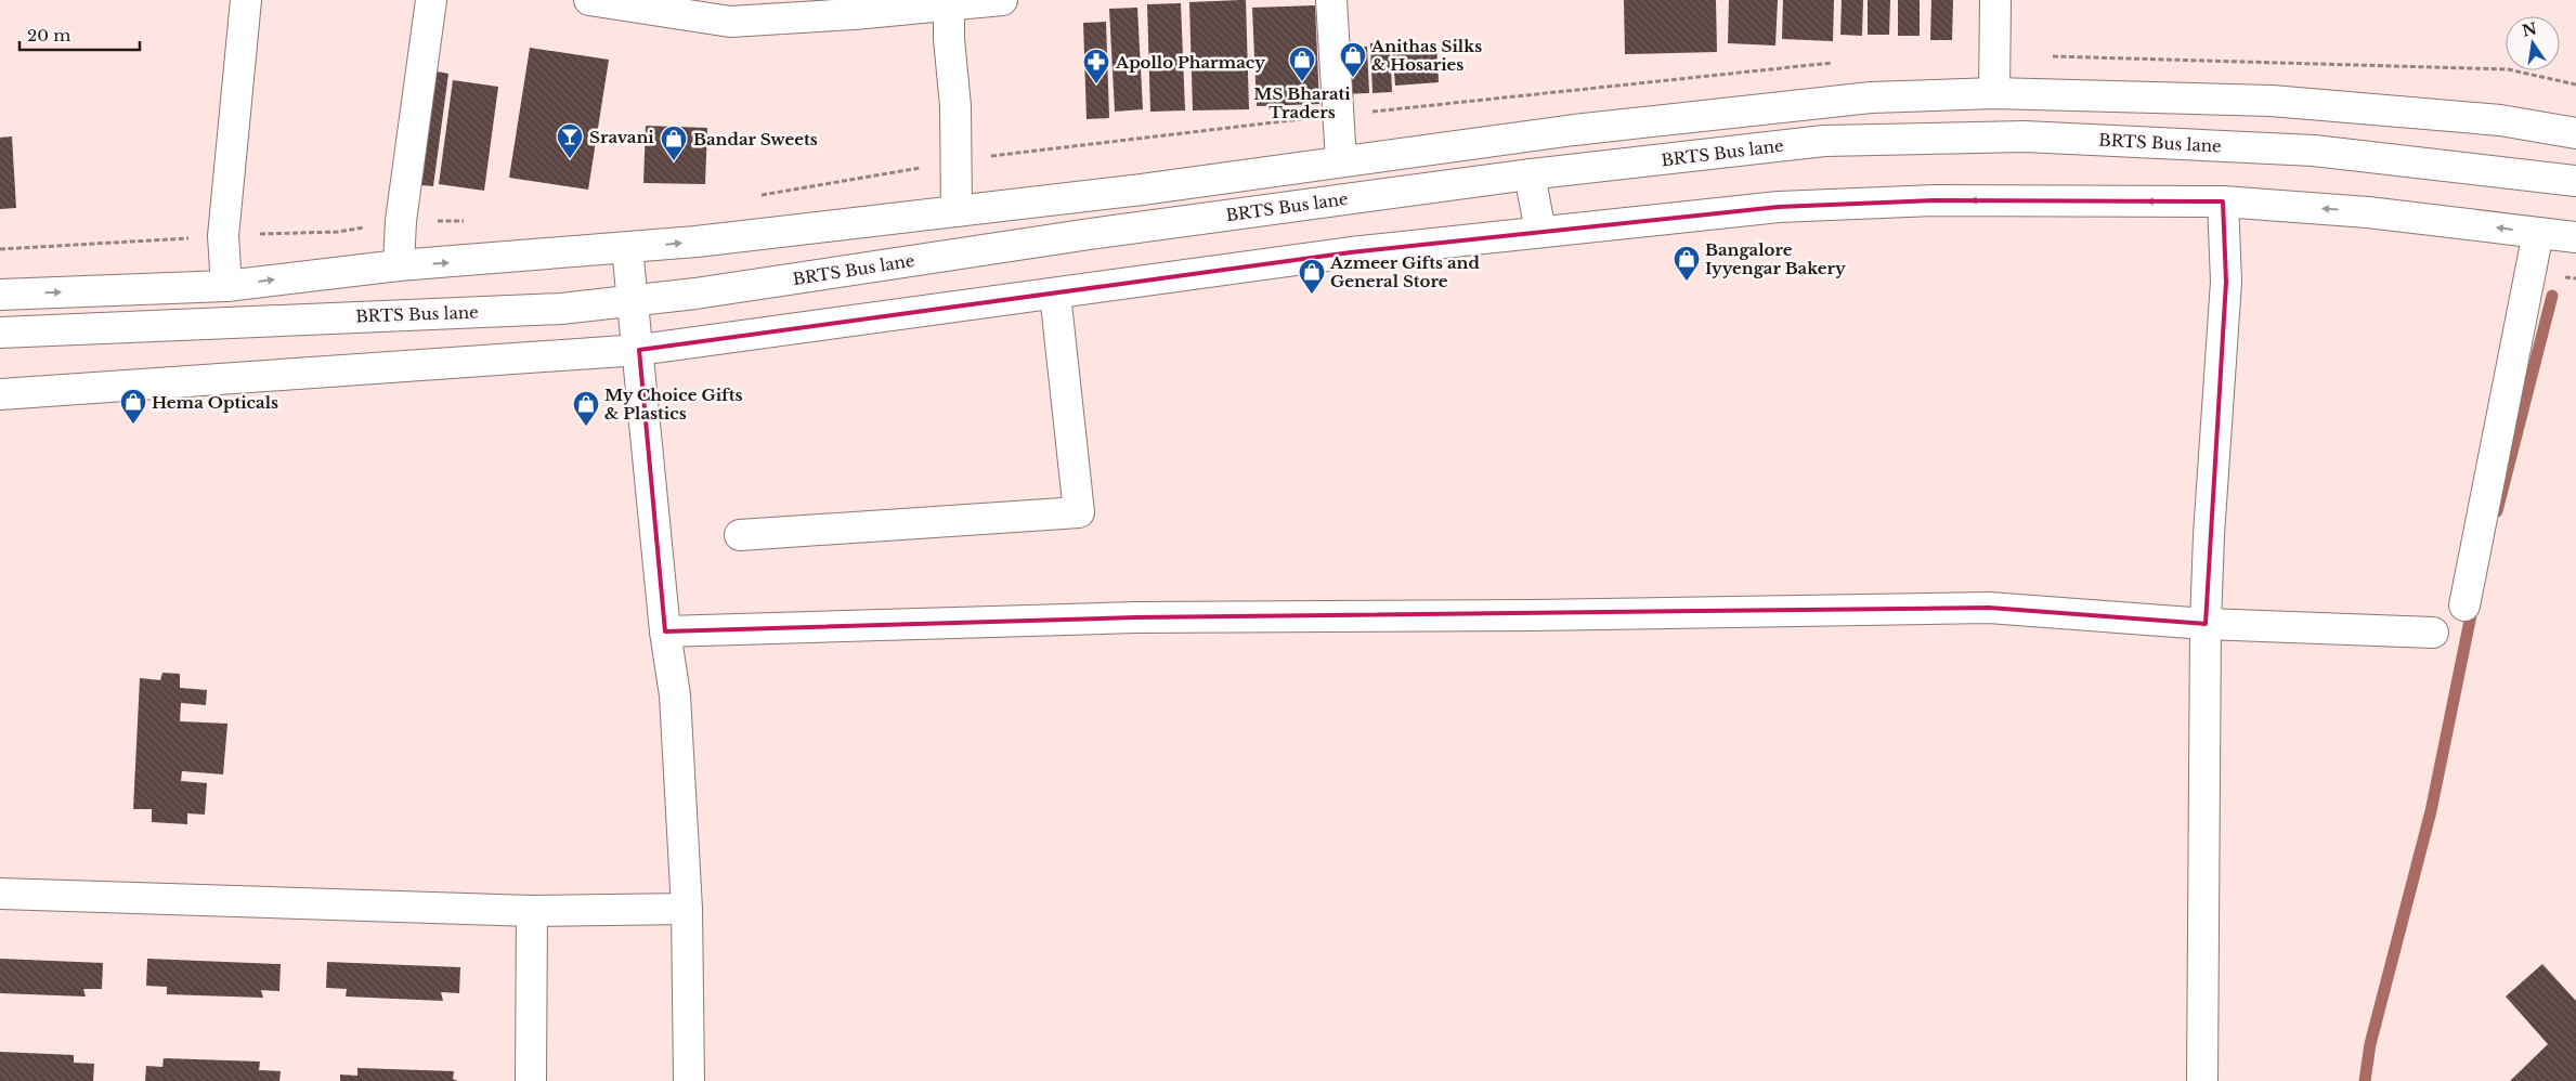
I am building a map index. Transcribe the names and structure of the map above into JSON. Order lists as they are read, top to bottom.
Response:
{
  "streets": {
    "main road": ["BRTS Bus lane"]
  },
  "places": {
    "shop": [
      "Anithas Silks & Hosaries",
      "MS Bharati Traders",
      "Bandar Sweets",
      "Bangalore Iyyengar Bakery",
      "Azmeer Gifts and General Store",
      "Hema Opticals",
      "My Choice Gifts & Plastics"
    ],
    "pharmacy": ["Apollo Pharmacy"],
    "bar": ["Sravani"]
  },
  "scale_bar": "20 m",
  "north": "top"
}
